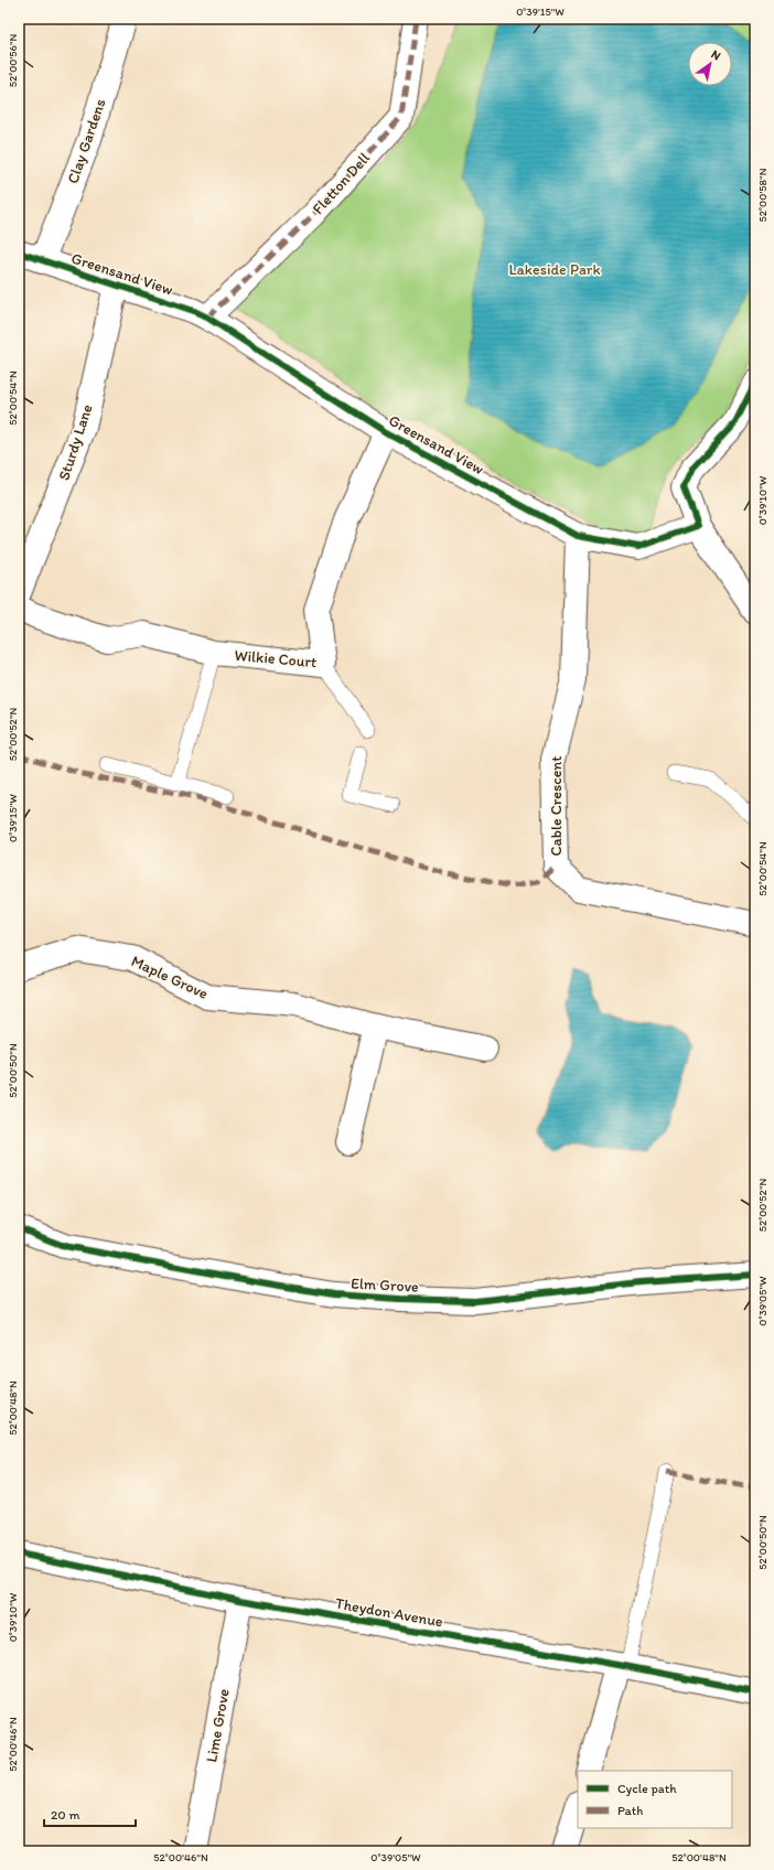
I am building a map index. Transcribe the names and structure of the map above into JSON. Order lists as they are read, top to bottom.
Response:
{
  "streets": {
    "street": [
      "Clay Gardens",
      "Fletton Dell",
      "Greensand View",
      "Sturdy Lane",
      "Wilkie Court",
      "Cable Crescent",
      "Maple Grove",
      "Elm Grove",
      "Theydon Avenue",
      "Lime Grove"
    ]
  },
  "crossings": [
    ["Clay Gardens", "Greensand View"],
    ["Fletton Dell", "Greensand View"],
    ["Greensand View", "Sturdy Lane"],
    ["Greensand View", "Wilkie Court"],
    ["Greensand View", "Cable Crescent"],
    ["Theydon Avenue", "Lime Grove"]
  ],
  "parks": ["Lakeside Park"],
  "legend": ["Cycle path", "Path"],
  "scale_bar": "20 m",
  "north": "top right",
  "coordinates": [
    "0°39'15\"W",
    "52°00'56\"N",
    "52°00'58\"N",
    "52°00'54\"N",
    "0°39'10\"W",
    "52°00'52\"N",
    "52°00'50\"N",
    "0°39'05\"W",
    "52°00'48\"N",
    "52°00'46\"N"
  ]
}
